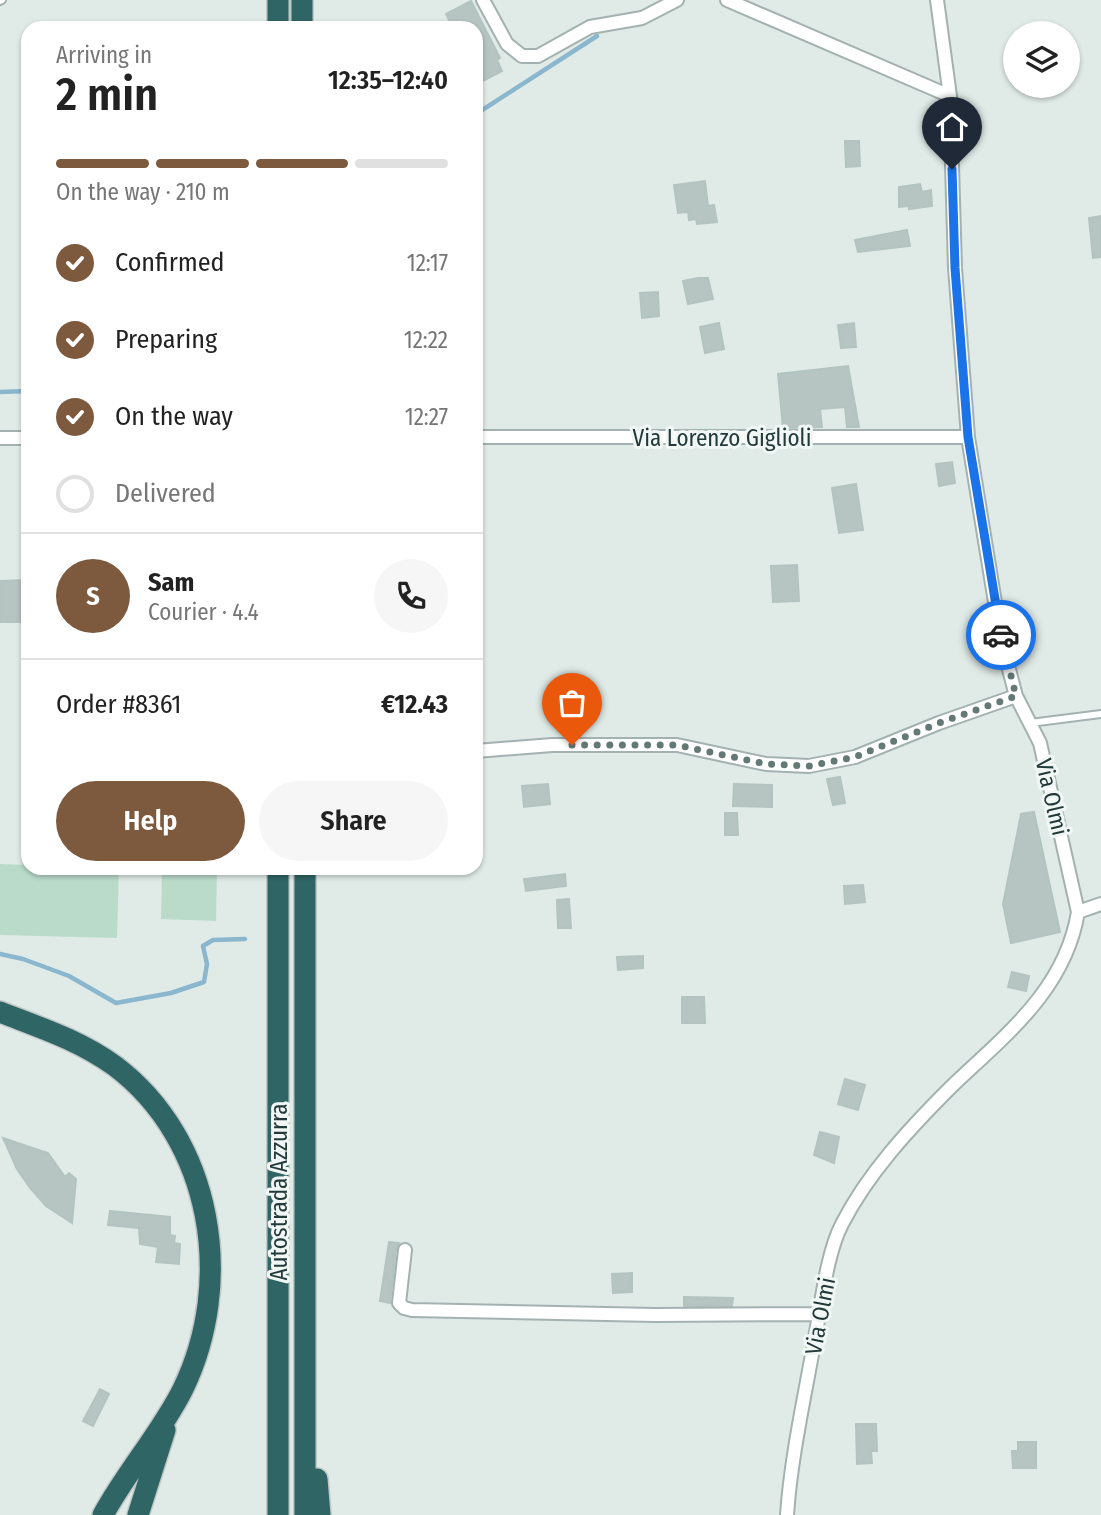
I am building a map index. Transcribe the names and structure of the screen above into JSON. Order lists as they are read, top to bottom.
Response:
{
  "streets": {
    "highway": ["Autostrada Azzurra"],
    "street": ["Via Lorenzo Giglioli", "Via Olmi"]
  },
  "crossings": [
    ["Via Lorenzo Giglioli", "Via Olmi"]
  ],
  "page": {
    "heading": ["2 min", "Arriving in", "12:35–12:40"],
    "panel": [
      "Sam",
      "Courier · 4.4",
      "Order #8361",
      "€12.43"
    ],
    "bar": "On the way · 210 m",
    "list": [
      ["Confirmed", "12:17"],
      ["Preparing", "12:22"],
      ["On the way", "12:27"],
      "Delivered"
    ],
    "round": "S",
    "buttons": ["Help", "Share"]
  }
}
